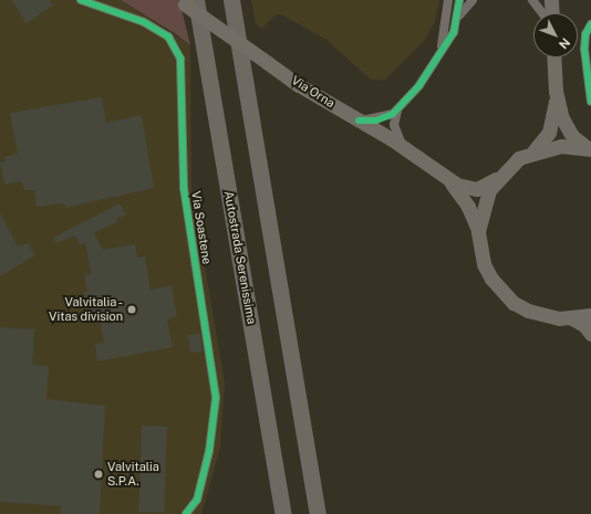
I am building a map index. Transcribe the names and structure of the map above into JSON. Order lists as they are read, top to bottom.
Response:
{
  "streets": {
    "highway": ["Autostrada Serenissima"],
    "main road": ["Via Orna"],
    "street": ["Via Soastene"]
  },
  "crossings": [
    ["Via Orna", "Autostrada Serenissima"]
  ],
  "places": ["Valvitalia - Vitas division", "Valvitalia S.P.A."],
  "north": "bottom right"
}
